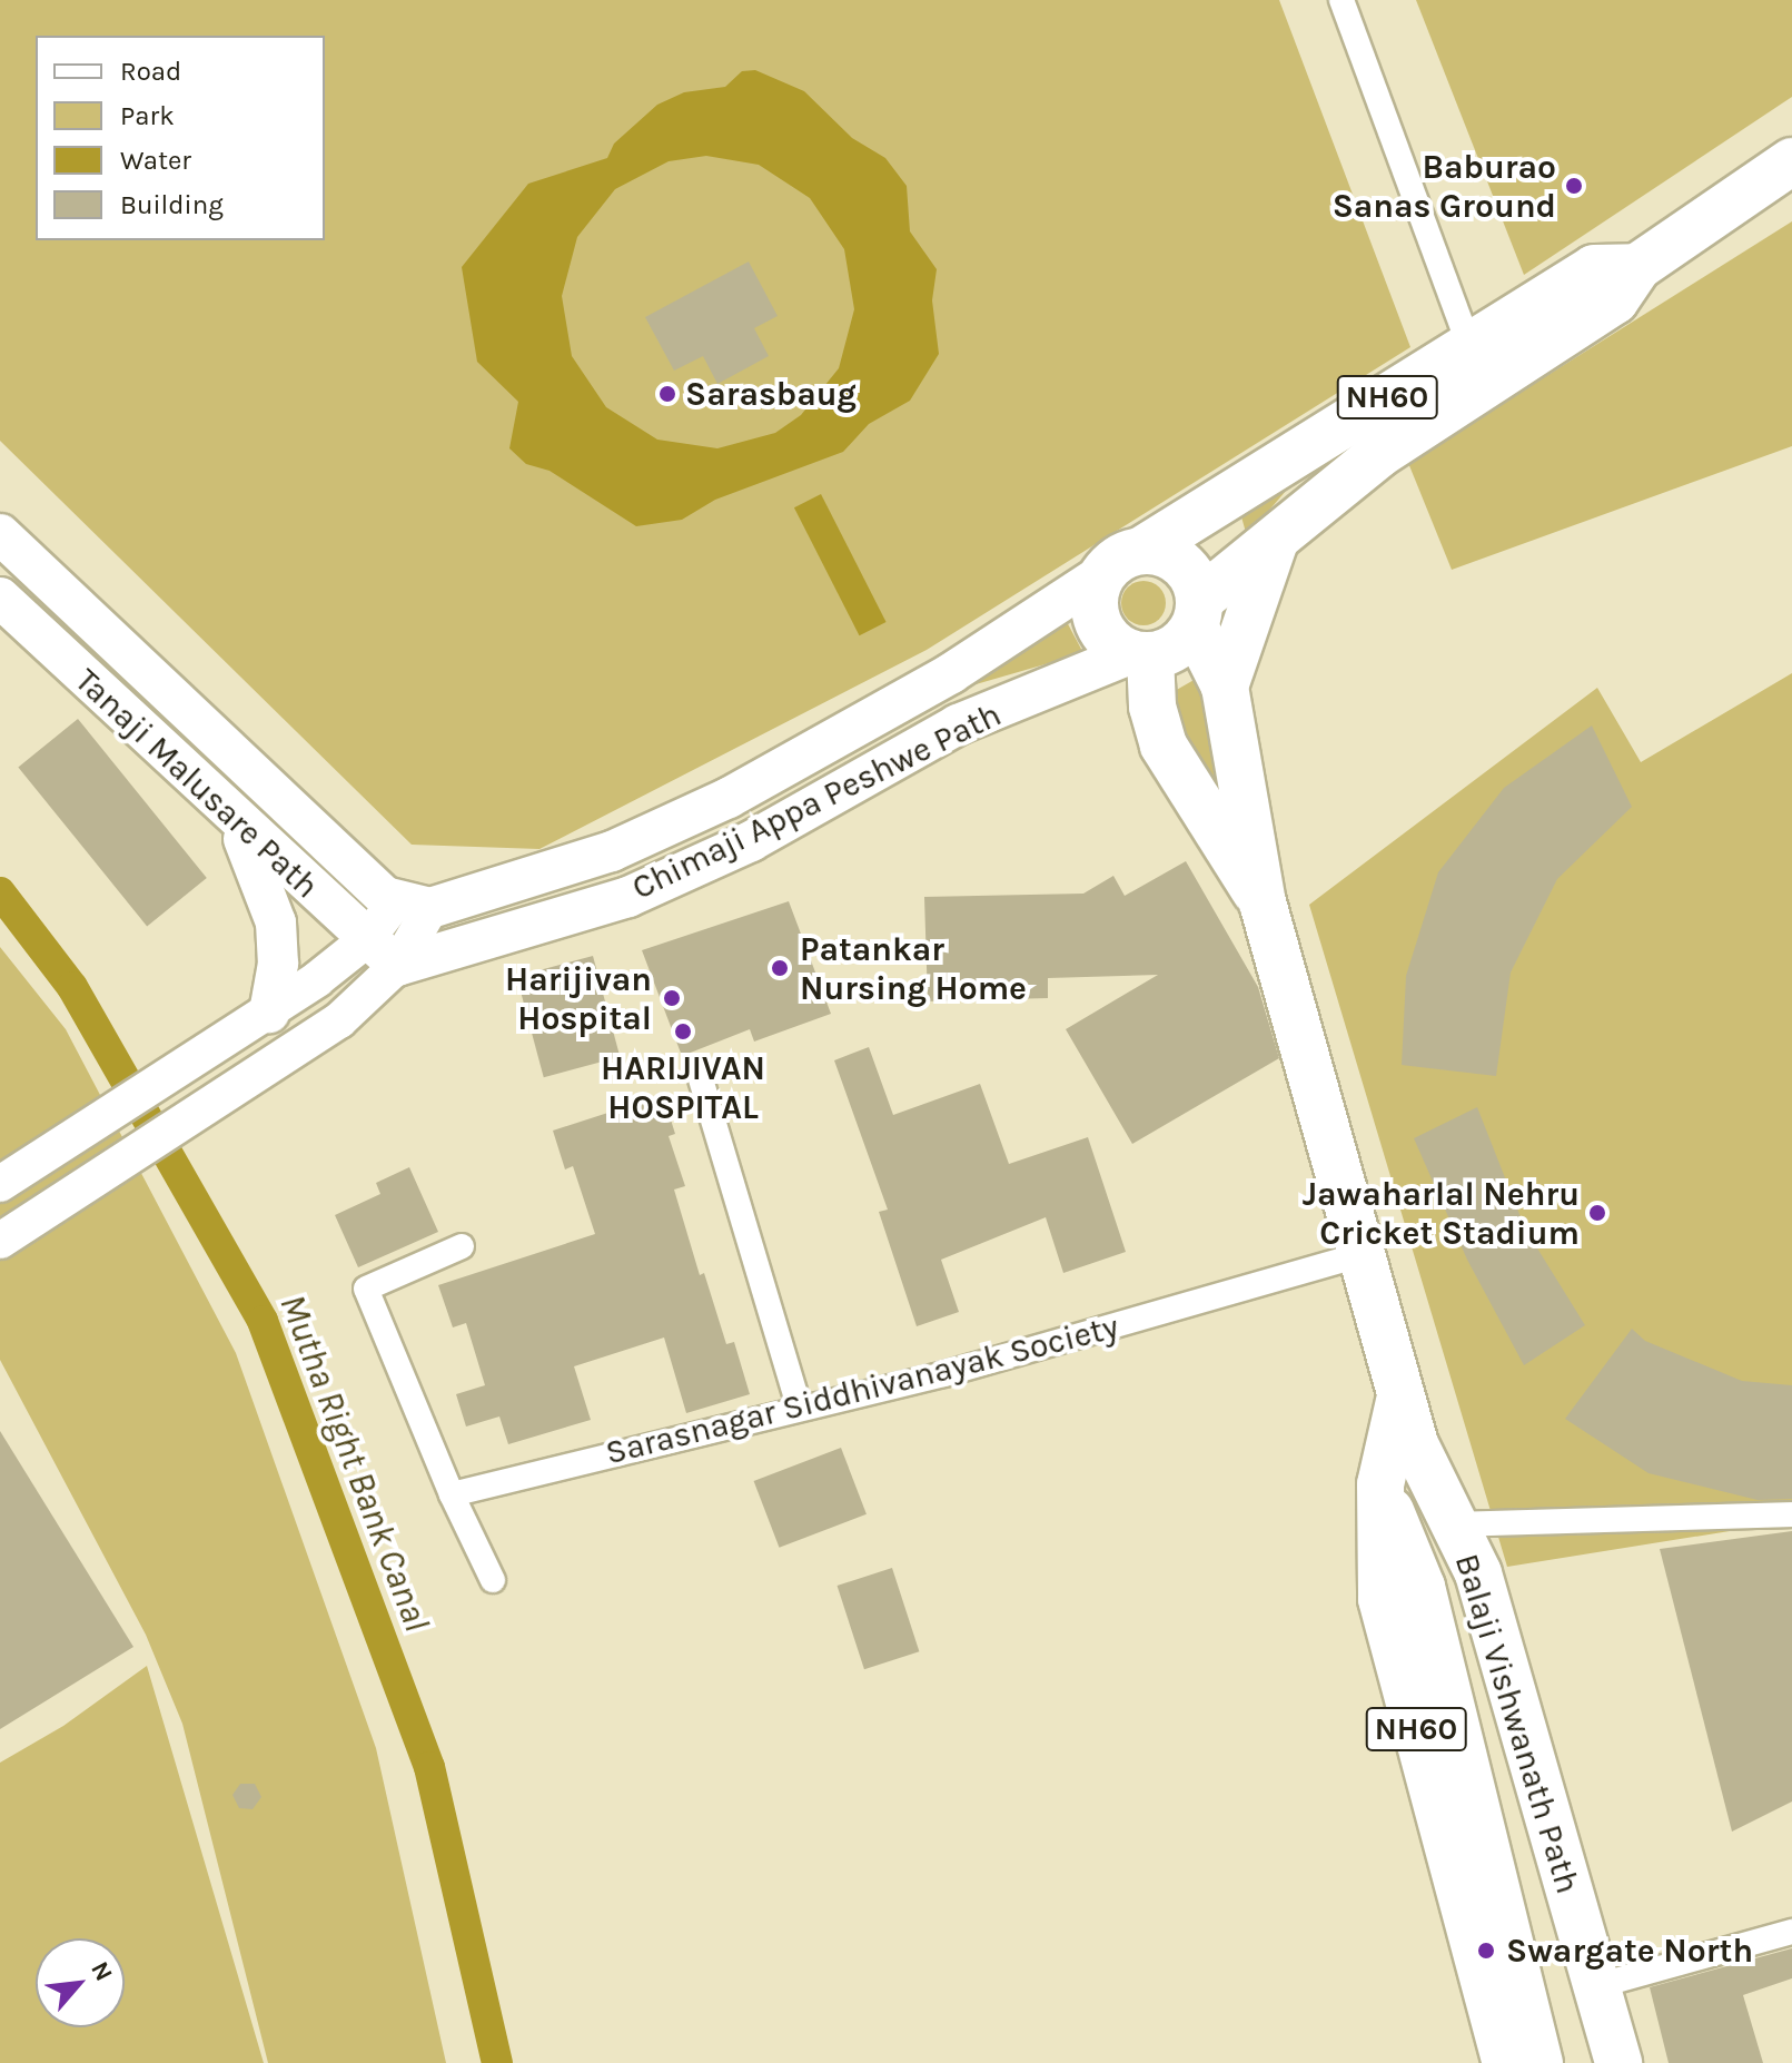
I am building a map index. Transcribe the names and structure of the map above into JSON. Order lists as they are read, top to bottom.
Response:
{
  "streets": {
    "highway": ["NH60", "Balaji Vishwanath Path"],
    "main road": ["Tanaji Malusare Path", "Chimaji Appa Peshwe Path"],
    "street": ["Sarasnagar Siddhivanayak Society"]
  },
  "crossings": [
    ["NH60", "Chimaji Appa Peshwe Path"],
    ["NH60", "Balaji Vishwanath Path"],
    ["Tanaji Malusare Path", "Chimaji Appa Peshwe Path"],
    ["Chimaji Appa Peshwe Path", "Balaji Vishwanath Path"],
    ["Sarasnagar Siddhivanayak Society", "Balaji Vishwanath Path"]
  ],
  "water": ["Mutha Right Bank Canal"],
  "places": [
    "Baburao Sanas Ground",
    "Sarasbaug",
    "Patankar Nursing Home",
    "Harijivan Hospital",
    "HARIJIVAN HOSPITAL",
    "Jawaharlal Nehru Cricket Stadium",
    "Swargate North"
  ],
  "legend": [
    "Road",
    "Park",
    "Water",
    "Building"
  ],
  "north": "top right"
}
